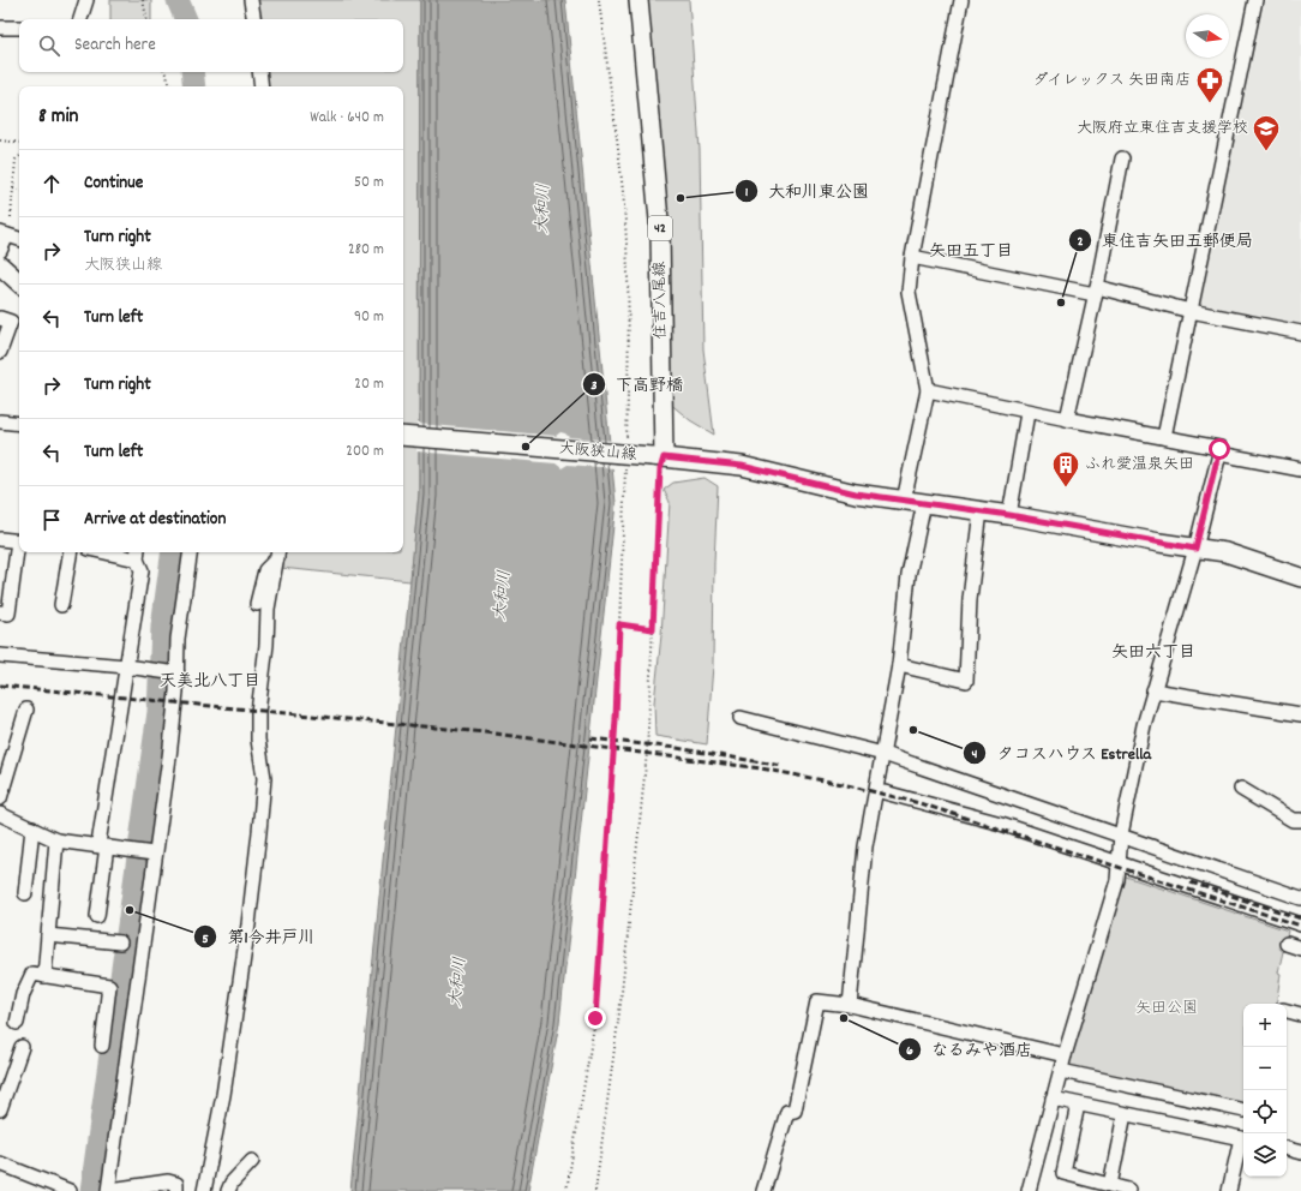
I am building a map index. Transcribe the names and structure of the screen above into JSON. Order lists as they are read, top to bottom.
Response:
{
  "streets": {
    "main road": ["42", "住吉八尾線", "大阪狭山線"]
  },
  "crossings": [
    ["住吉八尾線", "大阪狭山線"]
  ],
  "districts": ["矢田五丁目", "矢田六丁目", "天美北八丁目"],
  "water": ["大和川"],
  "parks": ["矢田公園"],
  "places": {
    "pharmacy": ["ダイレックス 矢田南店"],
    "school or university": ["大阪府立東住吉支援学校"],
    "other": [
      "大和川東公園",
      "東住吉矢田五郵便局",
      "下高野橋",
      "タコスハウス Estrella",
      "第1今井戸川",
      "なるみや酒店"
    ],
    "building": ["ふれ愛温泉矢田"]
  },
  "north": "right",
  "page": {
    "search": "Search here",
    "heading": ["8 min", "Walk · 640 m"],
    "list": [
      ["Continue", "50 m"],
      ["Turn right", "大阪狭山線", "280 m"],
      ["Turn left", "90 m"],
      ["Turn right", "20 m"],
      ["Turn left", "200 m"],
      "Arrive at destination"
    ],
    "map_buttons": ["+", "−"]
  }
}
